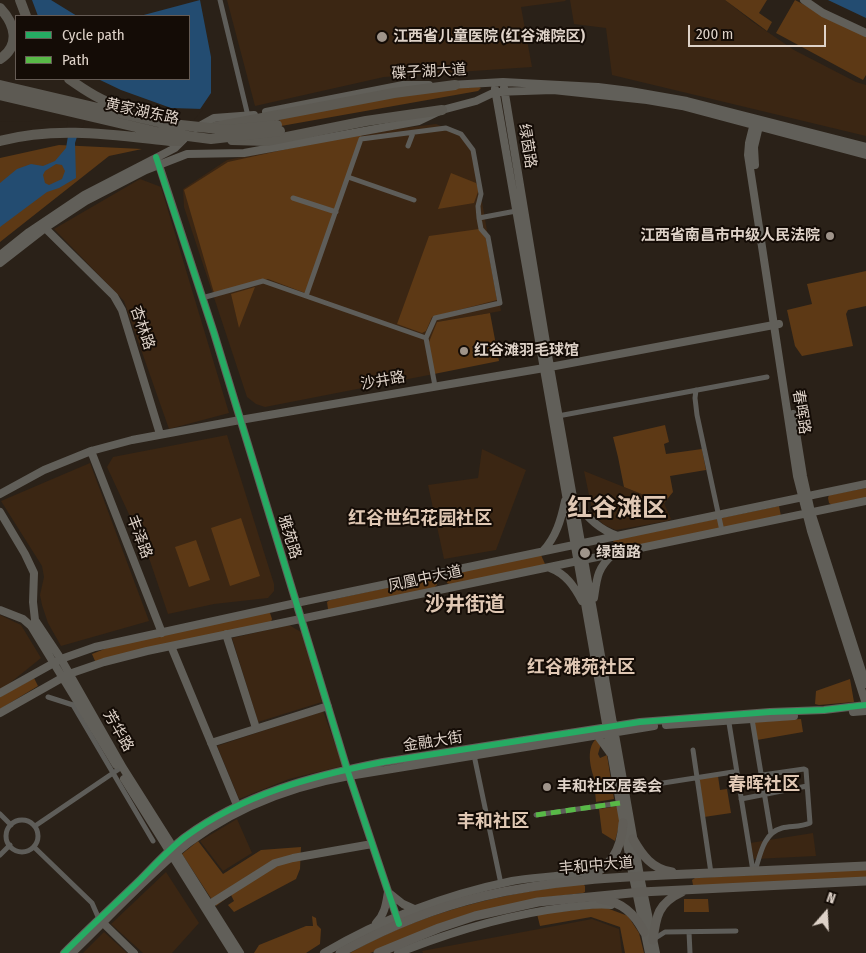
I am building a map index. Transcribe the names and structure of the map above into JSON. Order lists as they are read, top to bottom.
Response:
{
  "streets": {
    "highway": ["黄家湖东路"],
    "main road": [
      "碟子湖大道",
      "绿茵路",
      "杏林路",
      "沙井路",
      "春晖路",
      "丰泽路",
      "雅苑路",
      "凤凰中大道",
      "芳华路",
      "金融大街",
      "丰和中大道"
    ]
  },
  "crossings": [
    ["碟子湖大道", "绿茵路"],
    ["碟子湖大道", "杏林路"],
    ["碟子湖大道", "春晖路"],
    ["碟子湖大道", "雅苑路"],
    ["绿茵路", "沙井路"],
    ["绿茵路", "凤凰中大道"],
    ["绿茵路", "金融大街"],
    ["绿茵路", "丰和中大道"],
    ["杏林路", "沙井路"],
    ["沙井路", "春晖路"],
    ["沙井路", "丰泽路"],
    ["沙井路", "雅苑路"],
    ["春晖路", "凤凰中大道"],
    ["春晖路", "金融大街"],
    ["丰泽路", "凤凰中大道"],
    ["雅苑路", "凤凰中大道"],
    ["雅苑路", "金融大街"],
    ["雅苑路", "丰和中大道"],
    ["凤凰中大道", "芳华路"],
    ["芳华路", "金融大街"]
  ],
  "districts": [
    "红谷滩区",
    "红谷世纪花园社区",
    "沙井街道",
    "红谷雅苑社区",
    "春晖社区",
    "丰和社区"
  ],
  "places": [
    "江西省儿童医院 (红谷滩院区)",
    "江西省南昌市中级人民法院",
    "红谷滩羽毛球馆",
    "绿茵路",
    "丰和社区居委会"
  ],
  "legend": ["Cycle path", "Path"],
  "scale_bar": "200 m",
  "north": "top"
}
